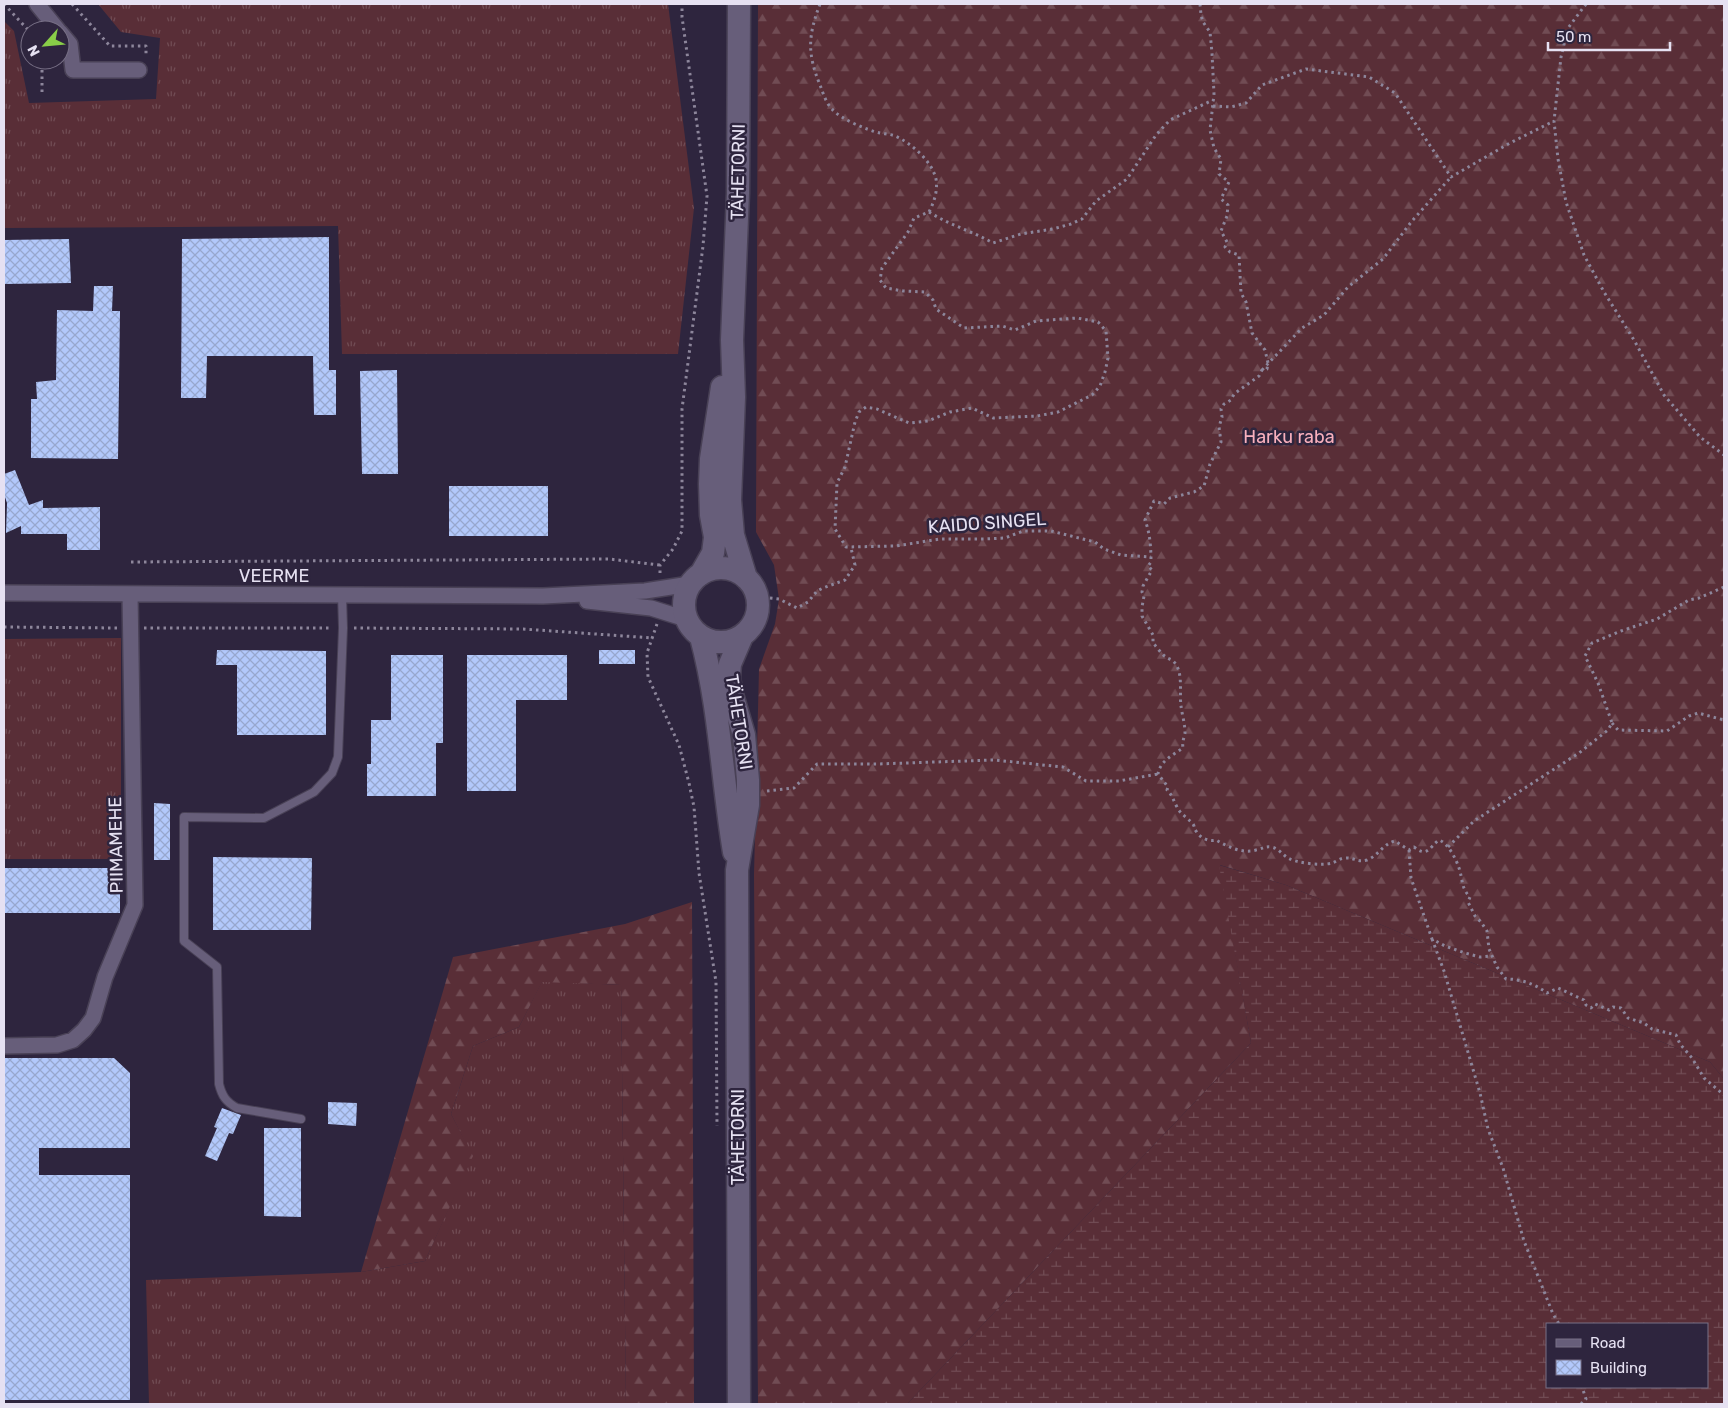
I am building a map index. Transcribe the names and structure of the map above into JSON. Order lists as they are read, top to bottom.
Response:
{
  "streets": {
    "street": ["TÄHETORNI", "VEERME", "PIIMAMEHE"],
    "path": ["KAIDO SINGEL"]
  },
  "crossings": [
    ["TÄHETORNI", "VEERME"],
    ["VEERME", "PIIMAMEHE"]
  ],
  "parks": ["Harku raba"],
  "legend": ["Road", "Building"],
  "scale_bar": "50 m",
  "north": "bottom left"
}
